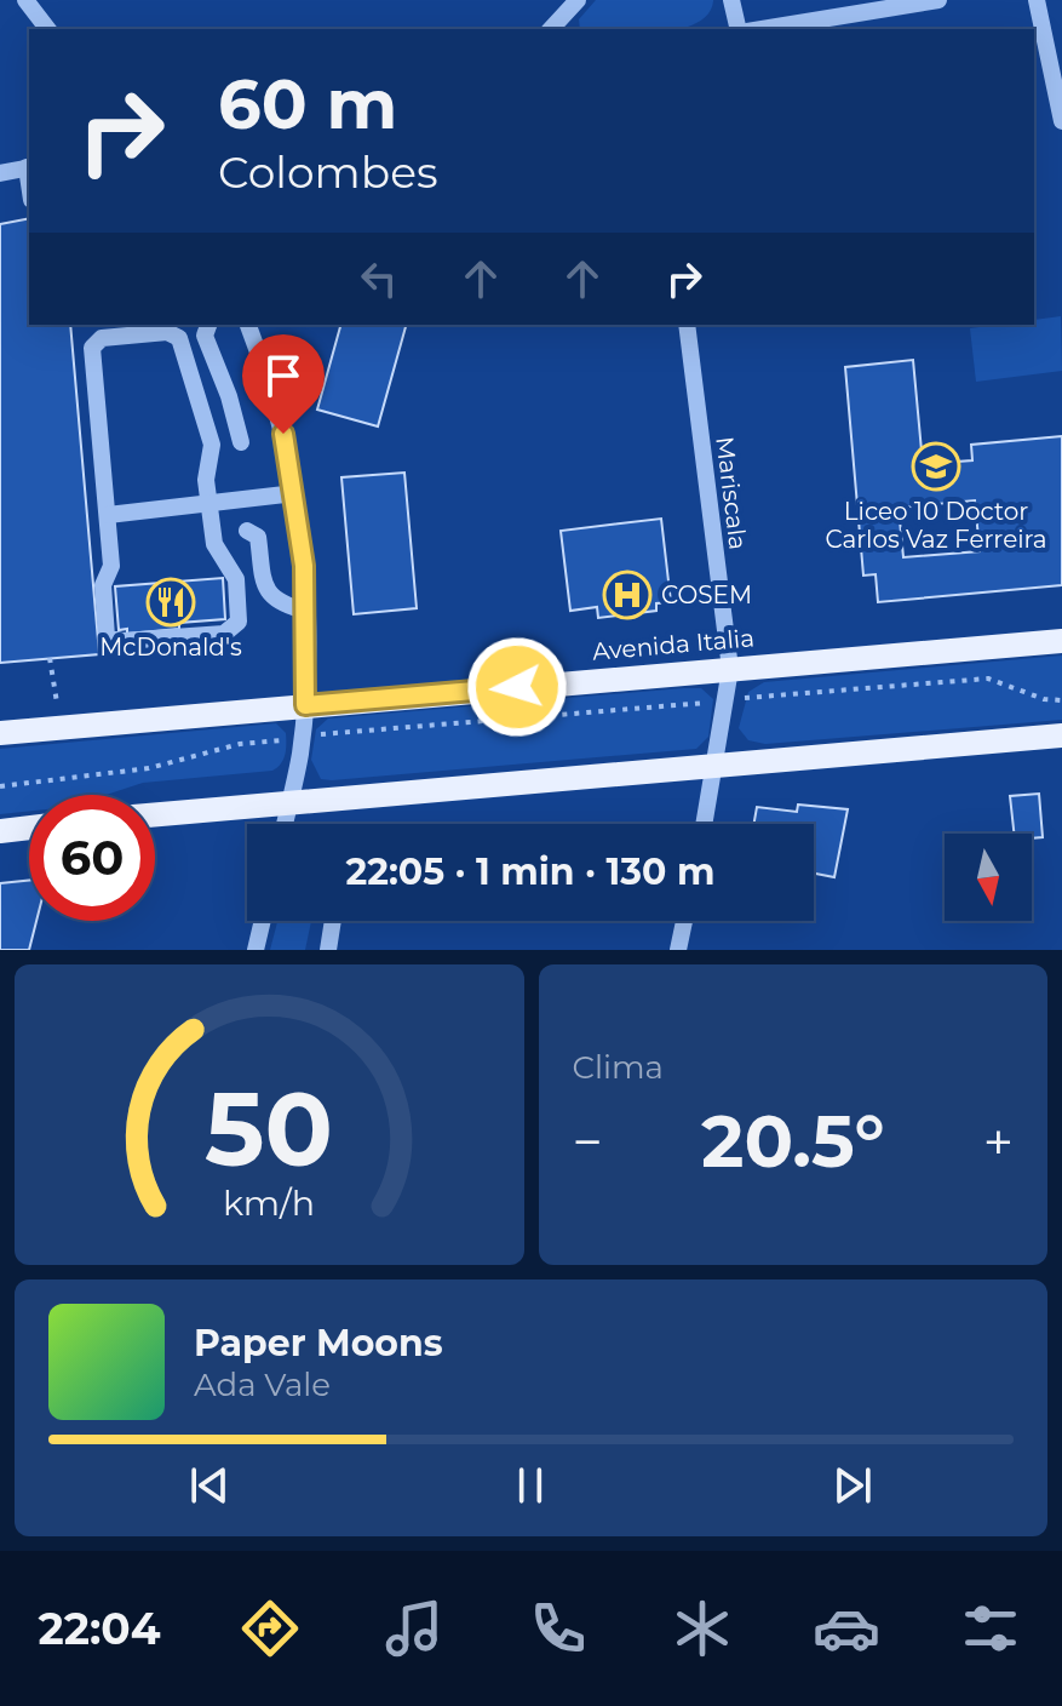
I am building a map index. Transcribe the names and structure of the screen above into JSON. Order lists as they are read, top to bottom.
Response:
{
  "streets": {
    "main road": ["Avenida Italia"],
    "street": ["Mariscala"]
  },
  "crossings": [
    ["Mariscala", "Avenida Italia"]
  ],
  "places": {
    "school or university": ["Liceo 10 Doctor Carlos Vaz Ferreira"],
    "hospital": ["COSEM"],
    "restaurant": ["McDonald's"]
  },
  "north": "bottom",
  "page": {
    "turn": ["60 m", "Colombes"],
    "limit": "60",
    "trip": "22:05 · 1 min · 130 m",
    "tile": "Clima",
    "heat": ["−", "20.5°", "+"],
    "song": ["Paper Moons", "Ada Vale"],
    "tabs": "22:04",
    "gauge": ["50", "km/h"]
  }
}
